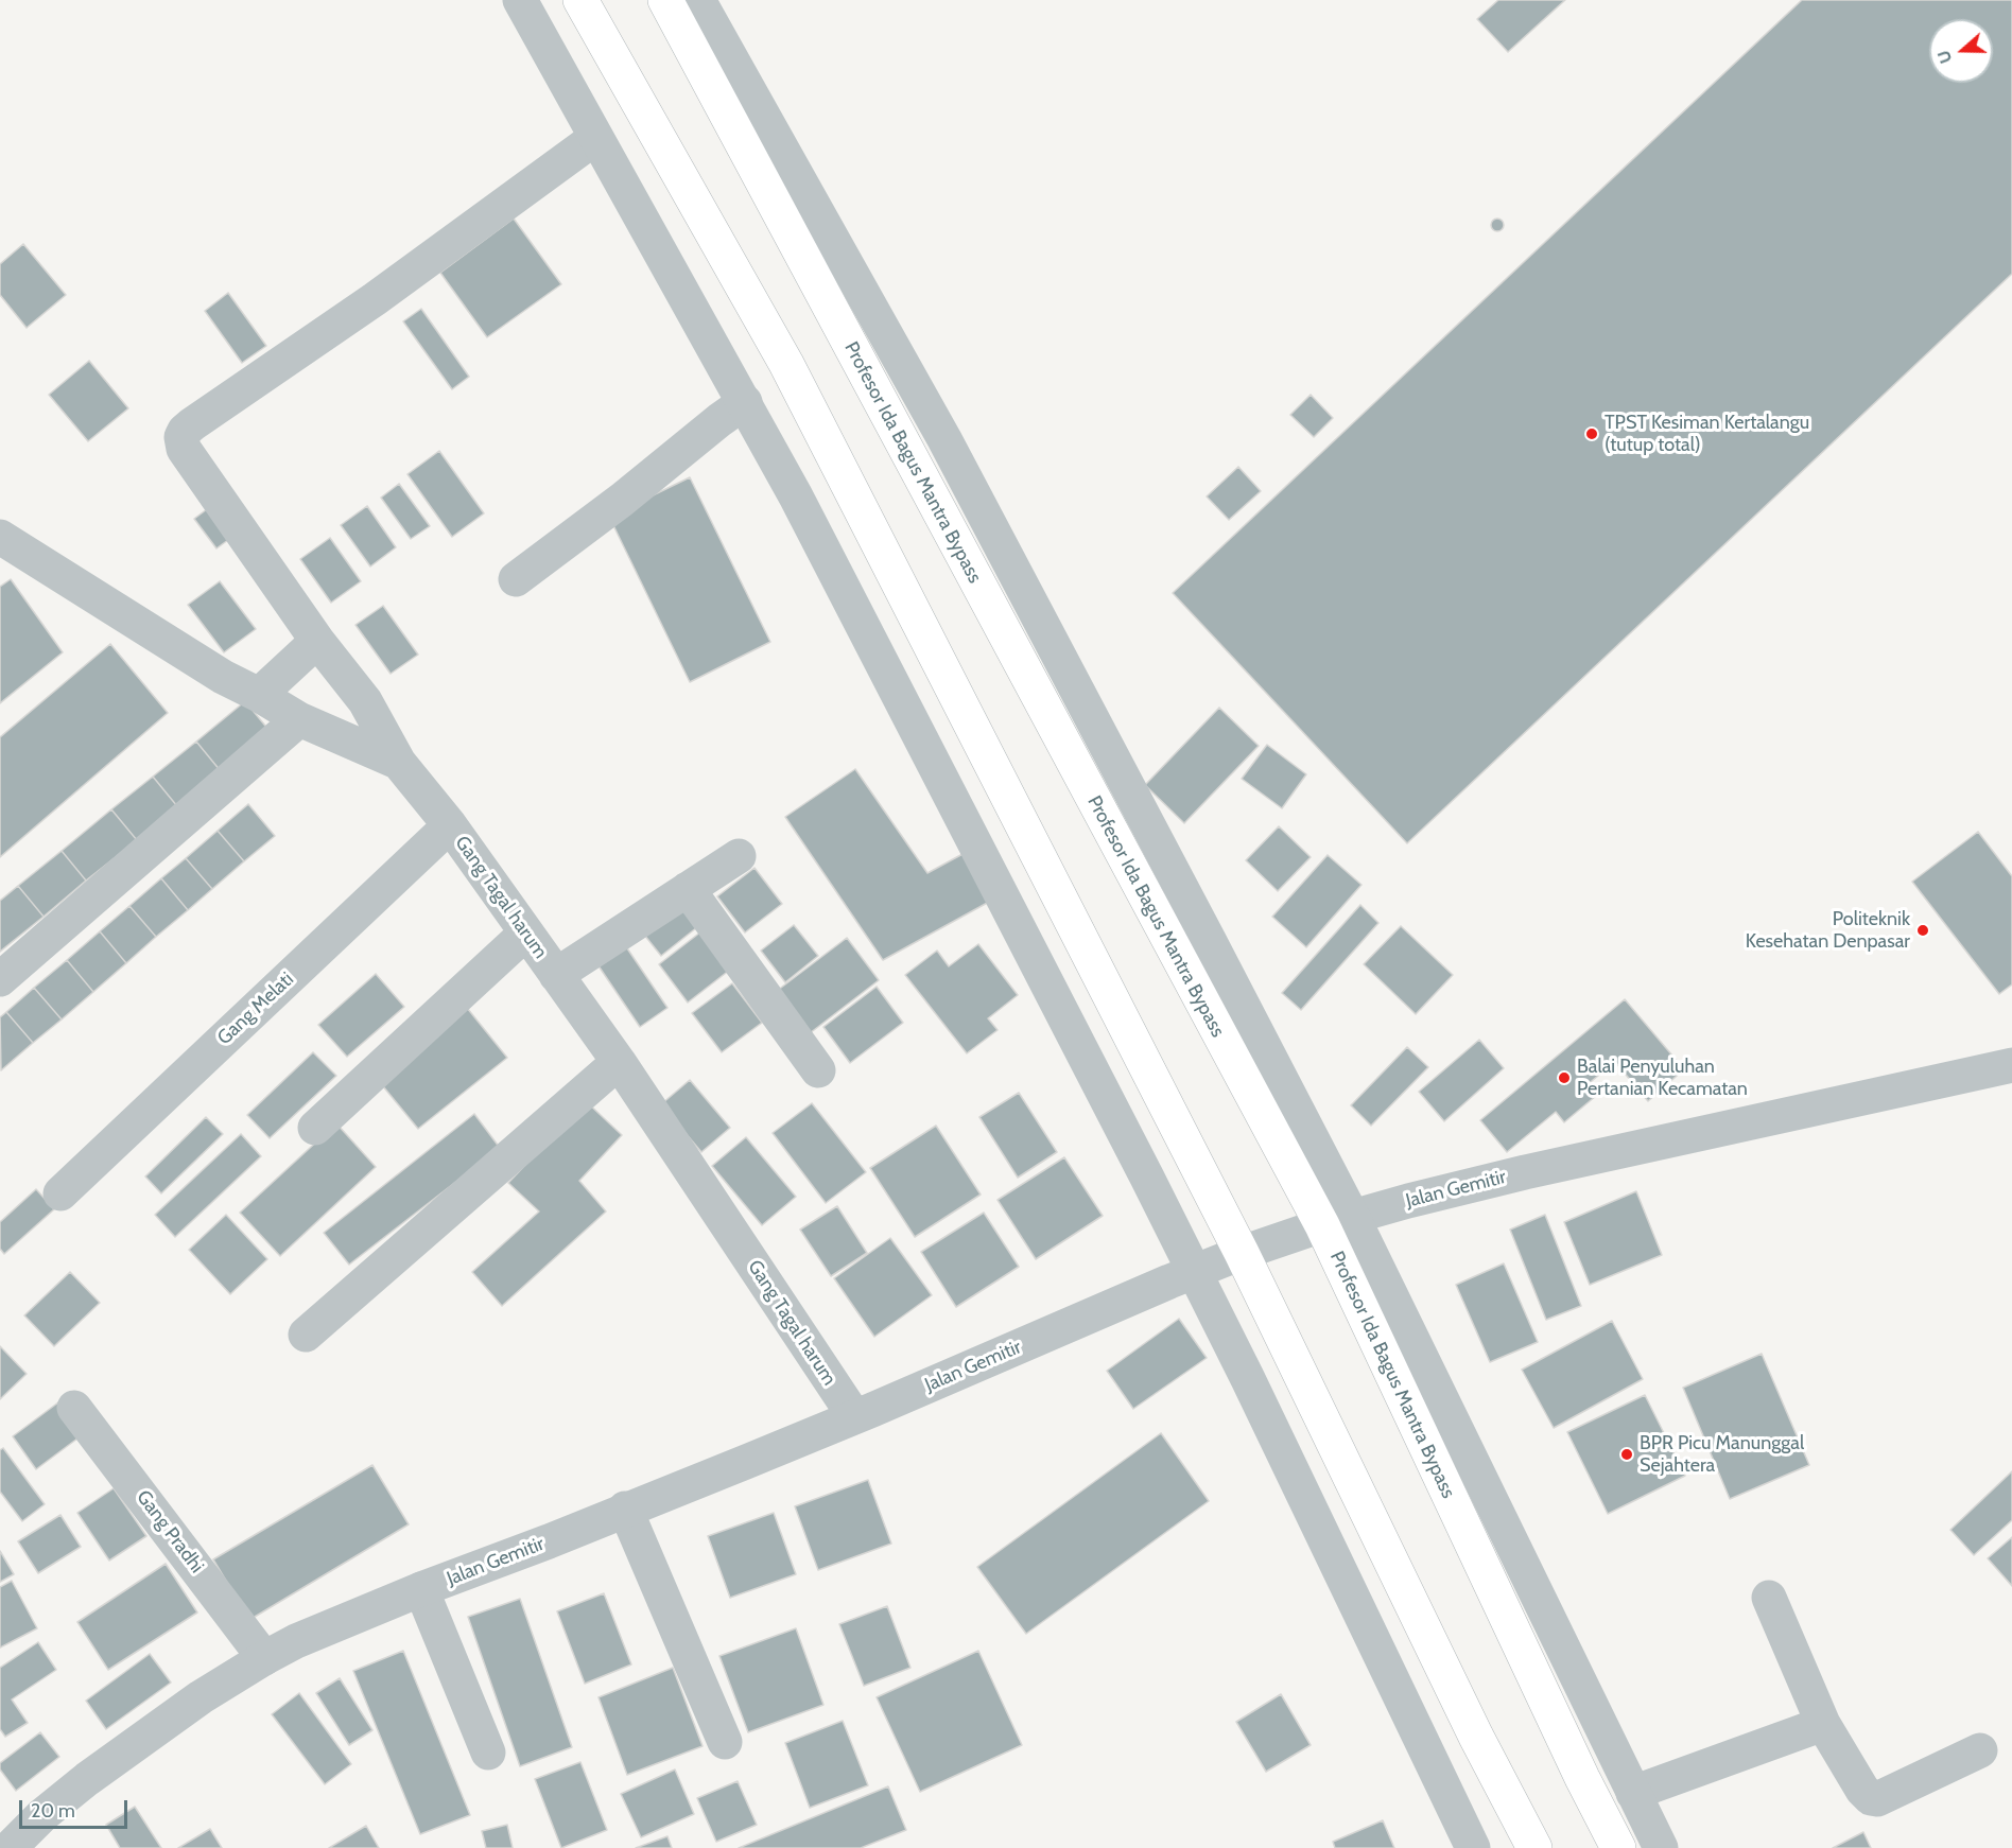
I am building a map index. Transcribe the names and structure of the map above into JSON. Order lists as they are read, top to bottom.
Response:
{
  "streets": {
    "highway": ["Profesor Ida Bagus Mantra Bypass"],
    "street": [
      "Gang Tagal harum",
      "Gang Melati",
      "Jalan Gemitir",
      "Gang Pradhi"
    ]
  },
  "crossings": [
    ["Profesor Ida Bagus Mantra Bypass", "Jalan Gemitir"],
    ["Gang Tagal harum", "Gang Melati"],
    ["Gang Tagal harum", "Jalan Gemitir"],
    ["Jalan Gemitir", "Gang Pradhi"]
  ],
  "places": [
    "TPST Kesiman Kertalangu (tutup total)",
    "Politeknik Kesehatan Denpasar",
    "Balai Penyuluhan Pertanian Kecamatan",
    "BPR Picu Manunggal Sejahtera"
  ],
  "scale_bar": "20 m",
  "north": "left"
}
